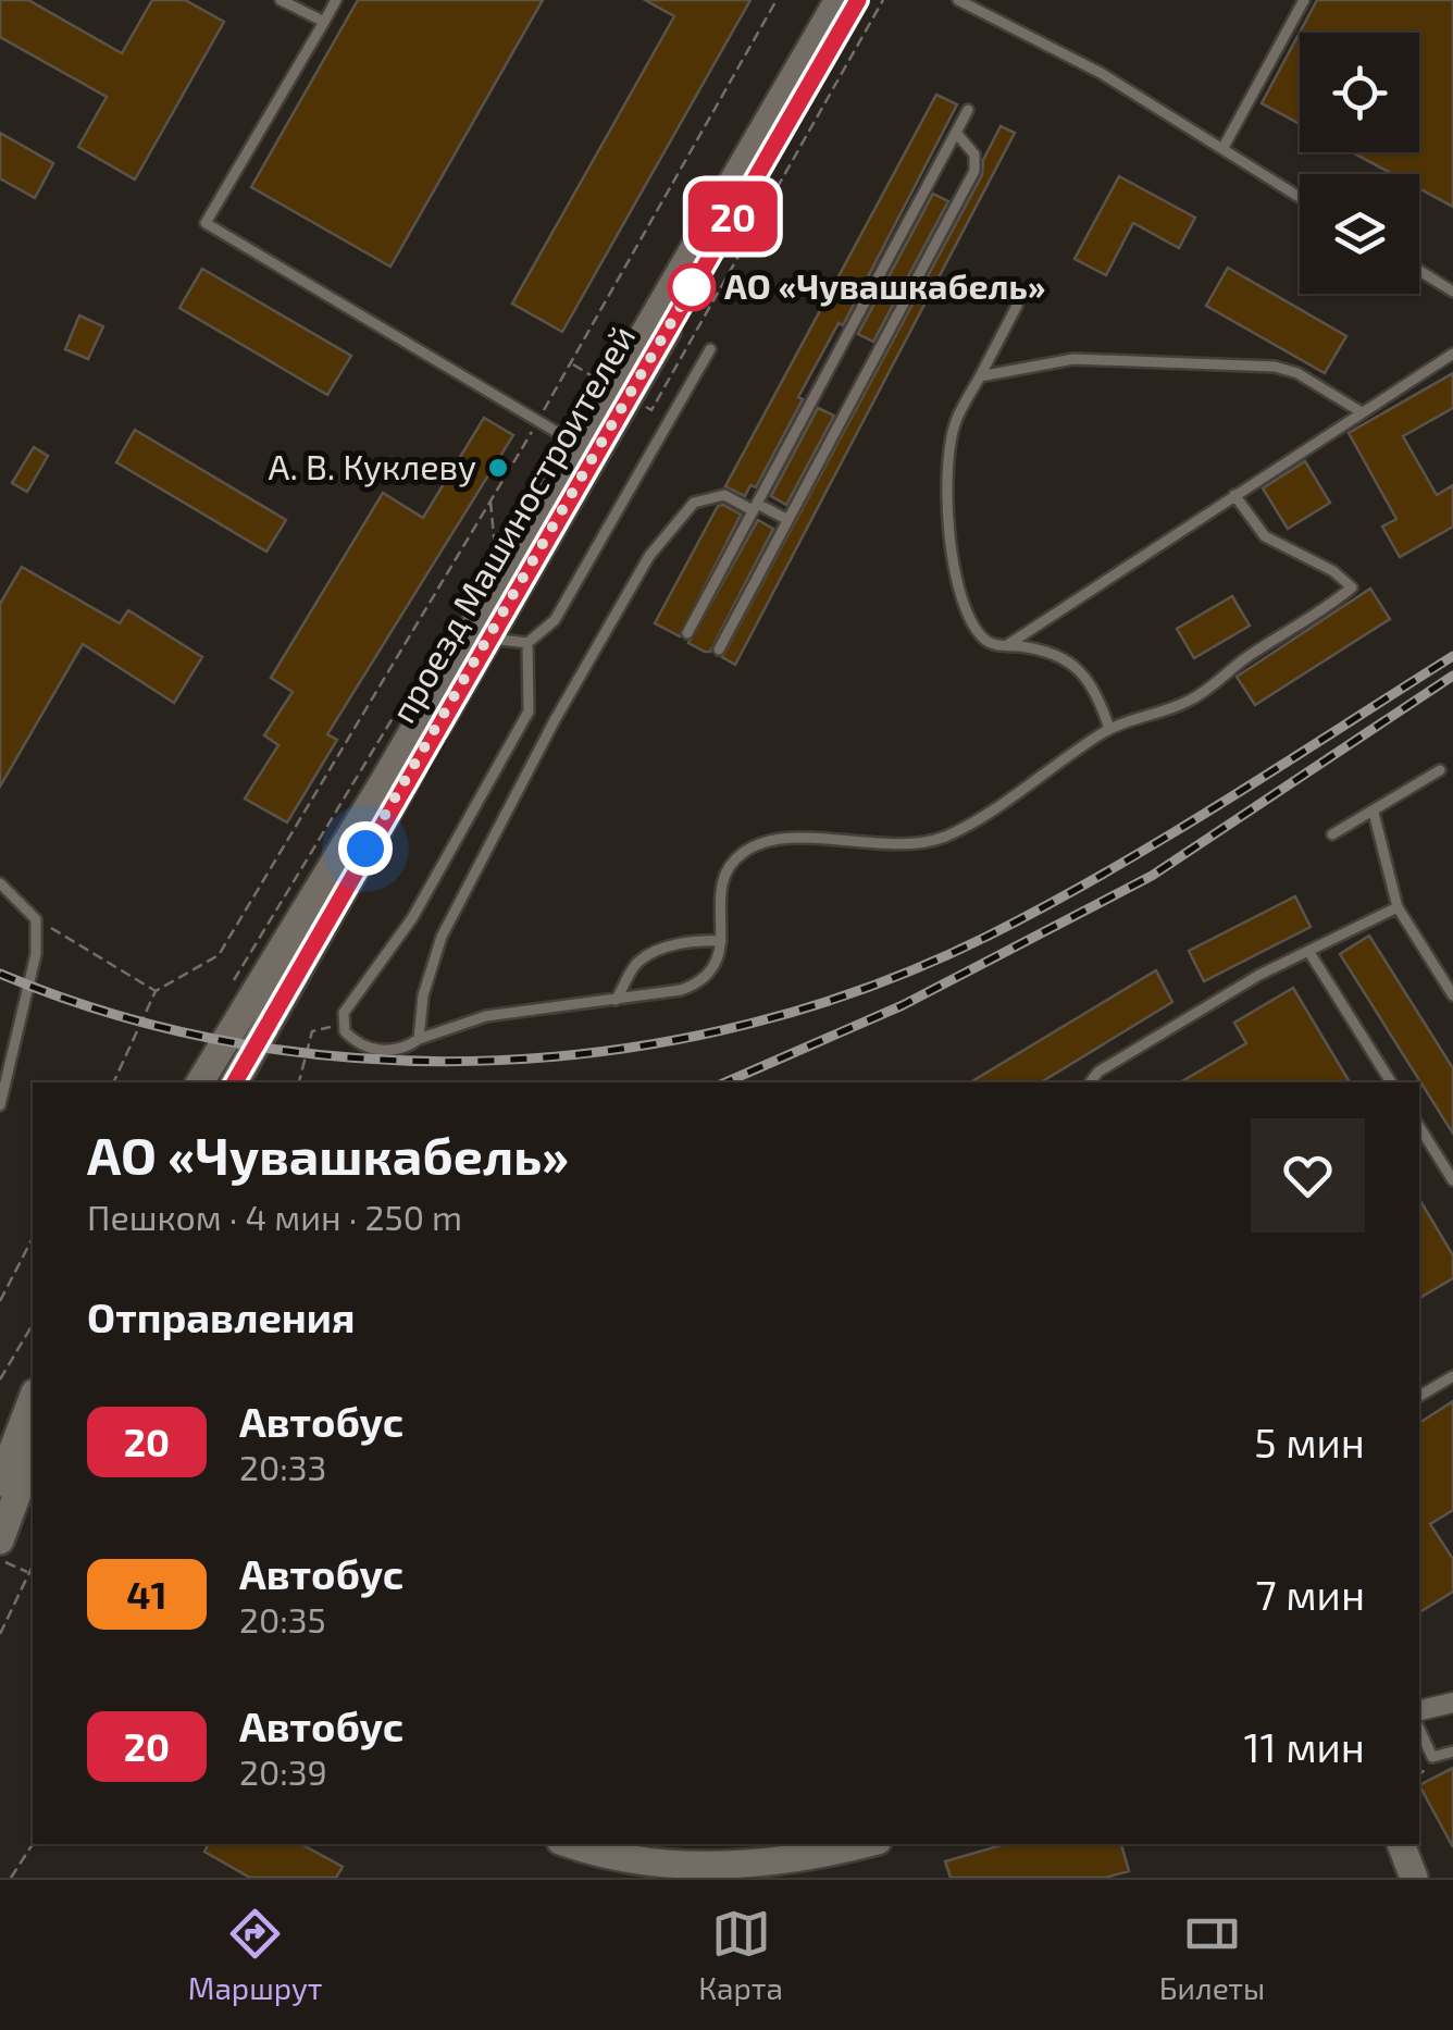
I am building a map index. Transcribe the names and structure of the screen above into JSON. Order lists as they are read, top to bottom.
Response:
{
  "streets": {
    "main road": ["проезд Машиностроителей"]
  },
  "places": ["АО «Чувашкабель»", "А. В. Куклеву"],
  "lines": ["bus line 20"],
  "page": {
    "on_map": "20",
    "heading": [
      ["АО «Чувашкабель»", "Пешком · 4 мин · 250 m"],
      "Отправления"
    ],
    "list": [
      {
        "mark": "20",
        "name": "Автобус",
        "note": "20:33",
        "value": "5 мин"
      },
      {
        "mark": "41",
        "name": "Автобус",
        "note": "20:35",
        "value": "7 мин"
      },
      {
        "mark": "20",
        "name": "Автобус",
        "note": "20:39",
        "value": "11 мин"
      }
    ],
    "tabs": ["Маршрут", "Карта", "Билеты"]
  }
}
